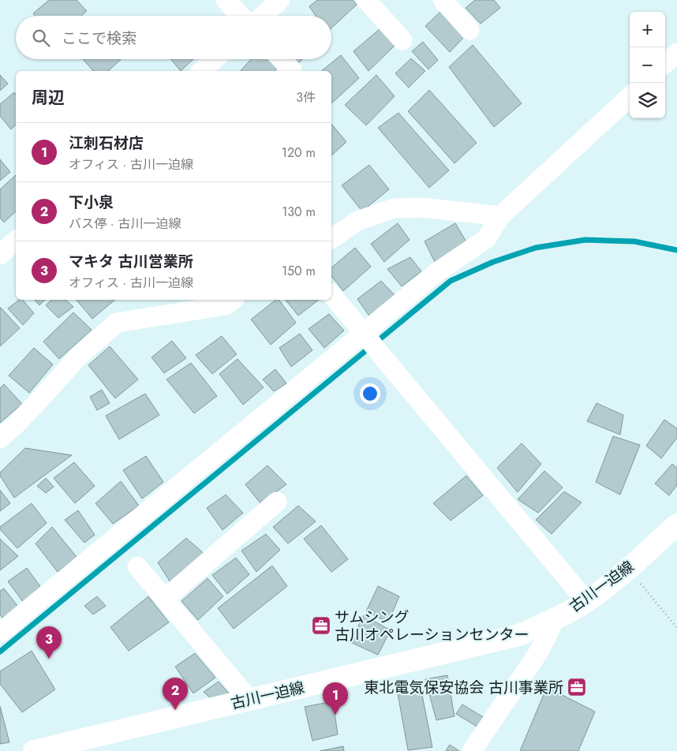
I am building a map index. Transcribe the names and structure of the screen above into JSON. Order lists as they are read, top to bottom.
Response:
{
  "streets": {
    "main road": ["古川一迫線"]
  },
  "places": {
    "office": ["サムシング 古川オペレーションセンター", "東北電気保安協会 古川事業所"]
  },
  "page": {
    "map_buttons": ["+", "−"],
    "search": "ここで検索",
    "heading": ["周辺", "3件"],
    "list": [
      {
        "mark": "1",
        "name": "江刺石材店",
        "note": "オフィス · 古川一迫線",
        "value": "120 m"
      },
      {
        "mark": "2",
        "name": "下小泉",
        "note": "バス停 · 古川一迫線",
        "value": "130 m"
      },
      {
        "mark": "3",
        "name": "マキタ 古川営業所",
        "note": "オフィス · 古川一迫線",
        "value": "150 m"
      }
    ],
    "pins": ["3", "2", "1"]
  }
}
